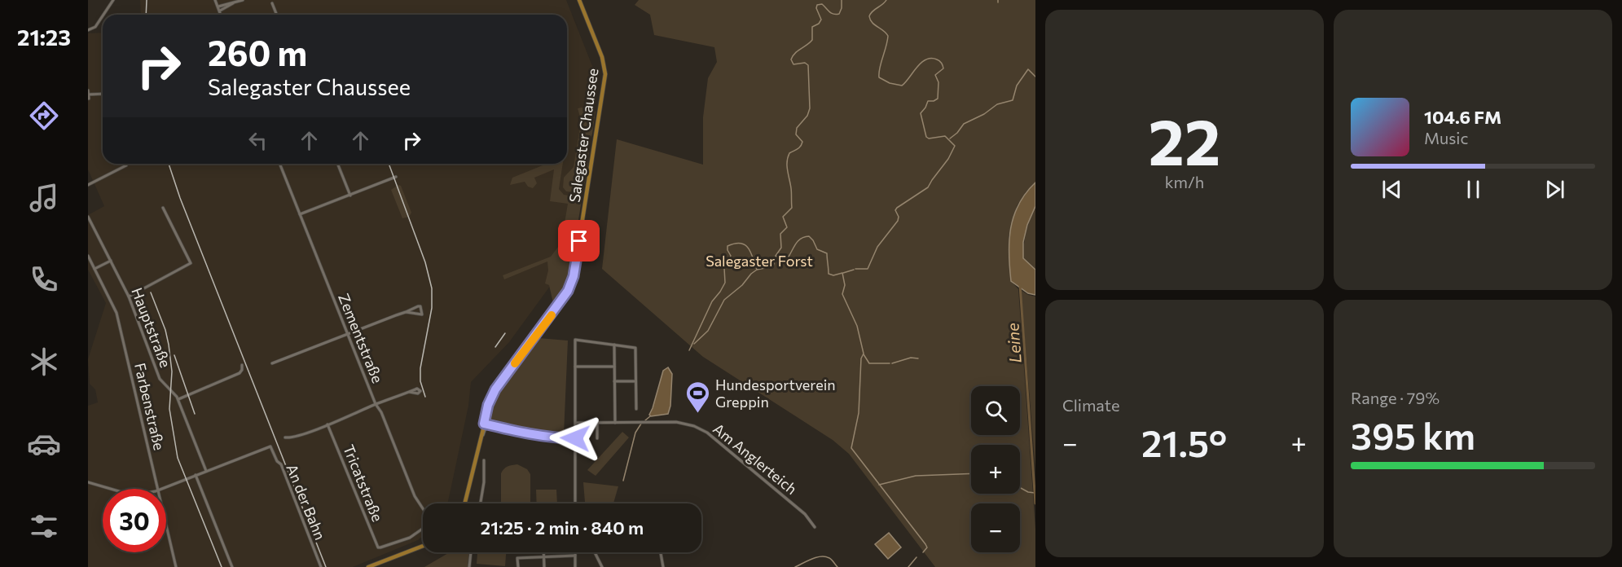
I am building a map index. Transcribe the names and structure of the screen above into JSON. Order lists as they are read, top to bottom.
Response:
{
  "streets": {
    "main road": ["Salegaster Chaussee"],
    "street": [
      "Hauptstraße",
      "Zementstraße",
      "Farbenstraße",
      "Am Anglerteich",
      "Tricatstraße",
      "An der Bahn"
    ]
  },
  "crossings": [
    ["Hauptstraße", "An der Bahn"]
  ],
  "water": ["Leine"],
  "parks": ["Salegaster Forst"],
  "places": {
    "sports": ["Hundesportverein Greppin"]
  },
  "page": {
    "tabs": "21:23",
    "tile": [
      ["22", "km/h"],
      "Climate",
      ["Range · 79%", "395 km"]
    ],
    "turn": ["260 m", "Salegaster Chaussee"],
    "song": ["104.6 FM", "Music"],
    "map_buttons": ["+", "−"],
    "heat": ["−", "21.5°", "+"],
    "limit": "30",
    "trip": "21:25 · 2 min · 840 m"
  }
}
